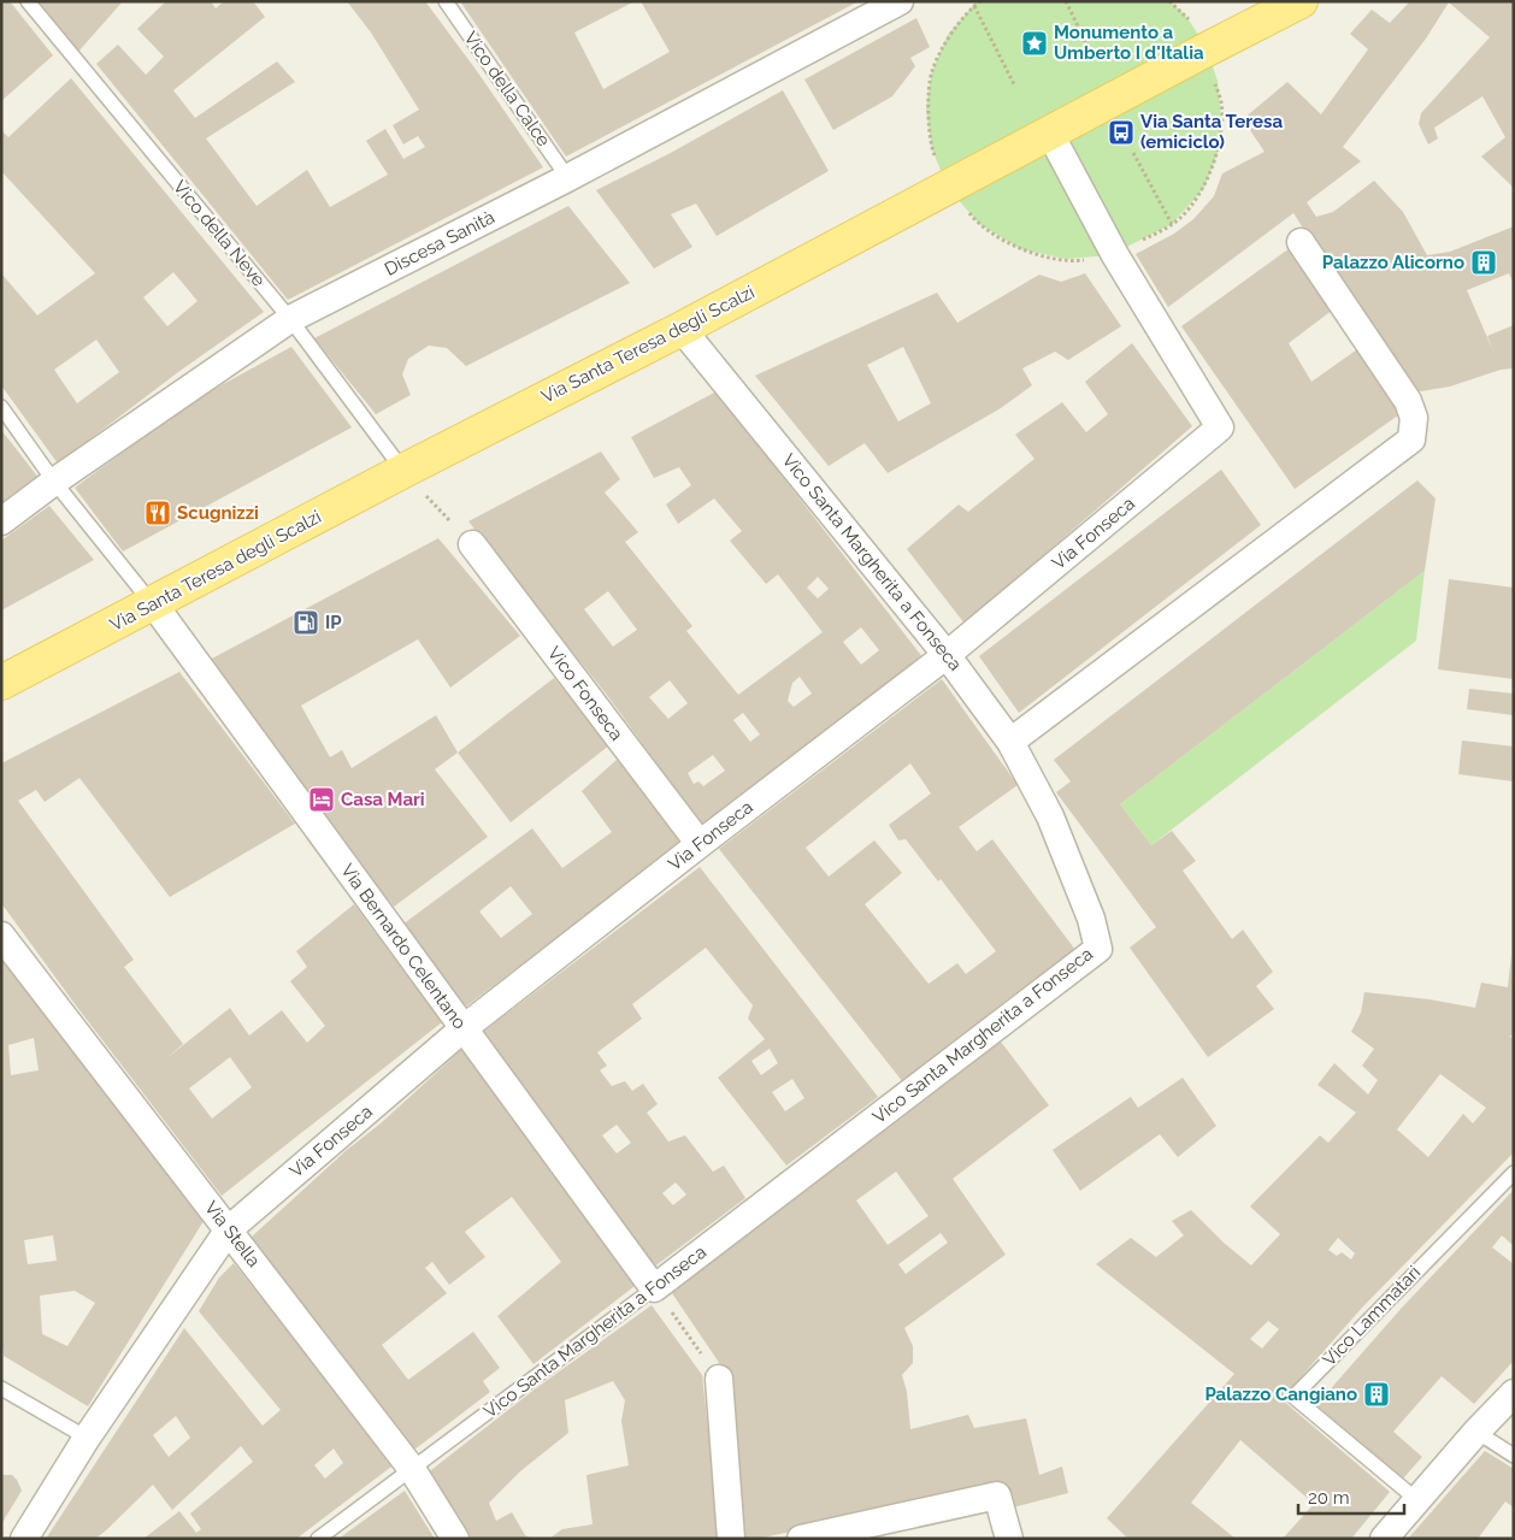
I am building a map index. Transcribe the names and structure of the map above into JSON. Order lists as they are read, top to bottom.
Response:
{
  "streets": {
    "main road": ["Via Santa Teresa degli Scalzi"],
    "street": [
      "Discesa Sanità",
      "Via Fonseca",
      "Vico Santa Margherita a Fonseca",
      "Vico Fonseca",
      "Via Bernardo Celentano",
      "Via Stella"
    ],
    "lane": ["Vico della Calce", "Vico della Neve", "Vico Lammatari"]
  },
  "crossings": [
    ["Vico della Calce", "Discesa Sanità"],
    ["Vico della Neve", "Discesa Sanità"],
    ["Vico della Neve", "Via Santa Teresa degli Scalzi"],
    ["Via Santa Teresa degli Scalzi", "Via Fonseca"],
    ["Via Santa Teresa degli Scalzi", "Vico Santa Margherita a Fonseca"],
    ["Via Santa Teresa degli Scalzi", "Via Bernardo Celentano"],
    ["Via Fonseca", "Vico Santa Margherita a Fonseca"],
    ["Via Fonseca", "Vico Fonseca"],
    ["Via Fonseca", "Via Bernardo Celentano"],
    ["Via Fonseca", "Via Stella"],
    ["Vico Santa Margherita a Fonseca", "Via Bernardo Celentano"],
    ["Vico Santa Margherita a Fonseca", "Via Stella"]
  ],
  "places": {
    "place": ["Monumento a Umberto I d'Italia"],
    "bus stop": ["Via Santa Teresa (emiciclo)"],
    "building": ["Palazzo Alicorno", "Palazzo Cangiano"],
    "restaurant": ["Scugnizzi"],
    "fuel station": ["IP"],
    "hotel": ["Casa Mari"]
  },
  "scale_bar": "20 m"
}
